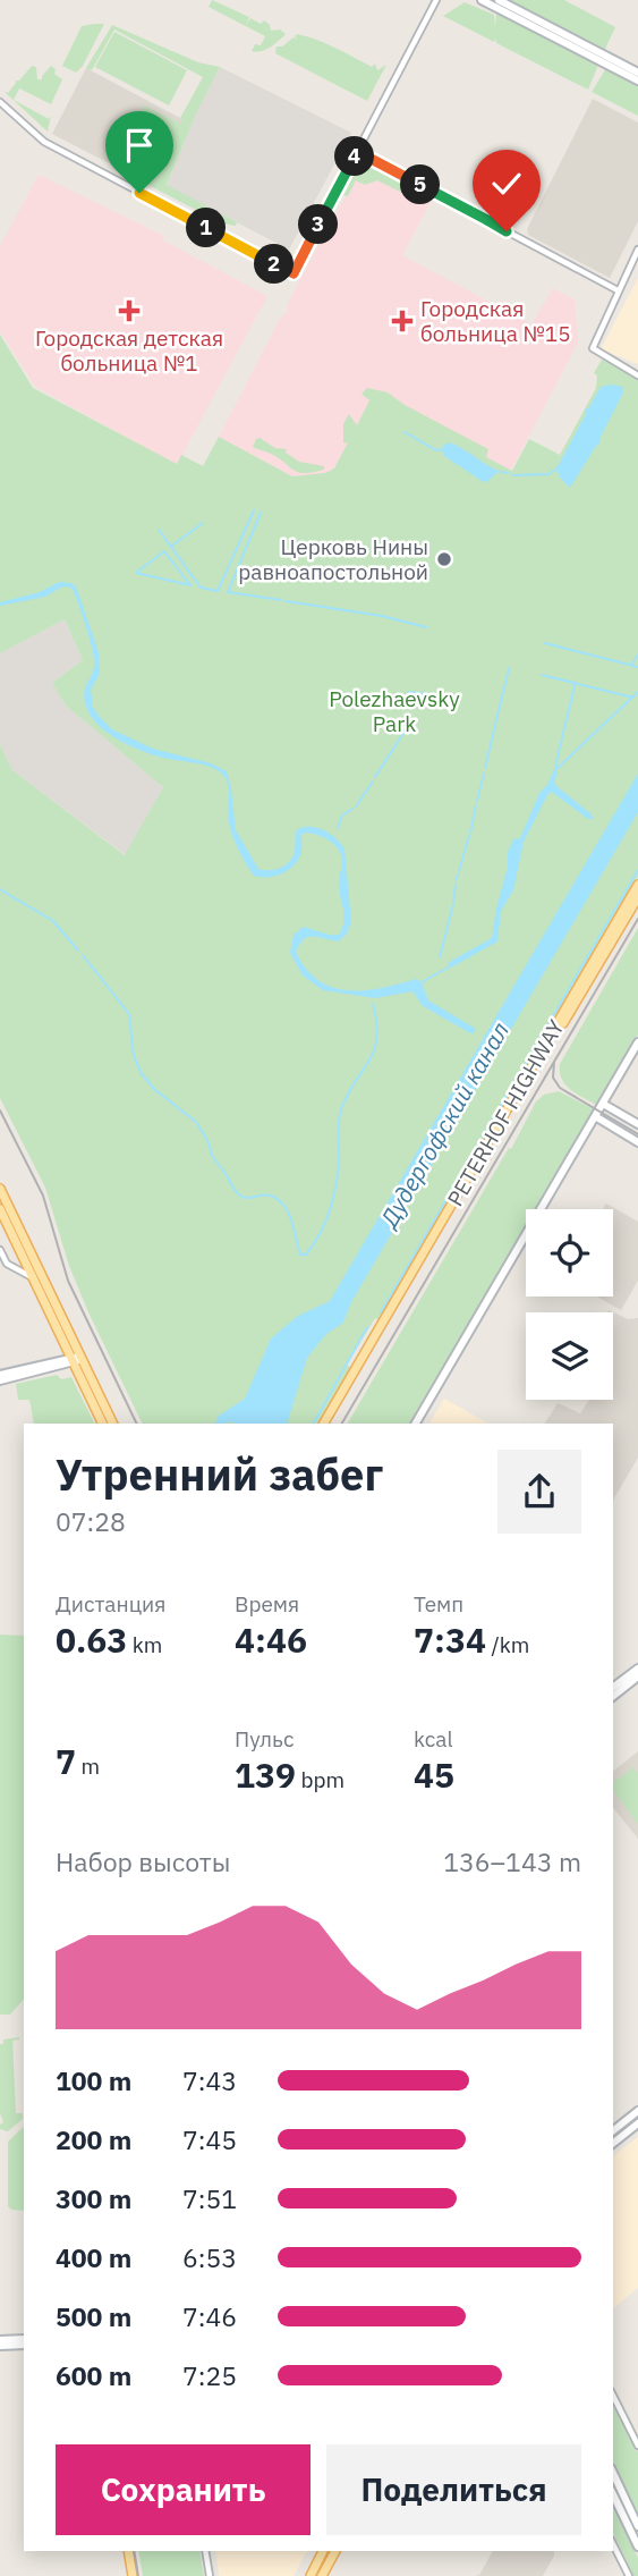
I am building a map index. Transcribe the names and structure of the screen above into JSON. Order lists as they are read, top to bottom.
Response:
{
  "streets": {
    "main road": ["PETERHOF HIGHWAY"]
  },
  "water": ["Дудергофский канал"],
  "parks": ["Polezhaevsky Park"],
  "places": {
    "health": ["Городская детская больница №1", "Городская больница №15"],
    "other": ["Церковь Нины равноапостольной"]
  },
  "page": {
    "pins": [
      "4",
      "5",
      "3",
      "1",
      "2"
    ],
    "heading": ["Утренний забег", "07:28"],
    "stats": [
      ["Дистанция", "0.63 km"],
      ["Время", "4:46"],
      ["Темп", "7:34 /km"],
      ["7 m"],
      ["Пульс", "139 bpm"],
      ["kcal", "45"]
    ],
    "chart": ["Набор высоты", "136–143 m"],
    "list": [
      {
        "name": "100 m",
        "note": "7:43"
      },
      {
        "name": "200 m",
        "note": "7:45"
      },
      {
        "name": "300 m",
        "note": "7:51"
      },
      {
        "name": "400 m",
        "note": "6:53"
      },
      {
        "name": "500 m",
        "note": "7:46"
      },
      {
        "name": "600 m",
        "note": "7:25"
      }
    ],
    "buttons": ["Сохранить", "Поделиться"]
  }
}
